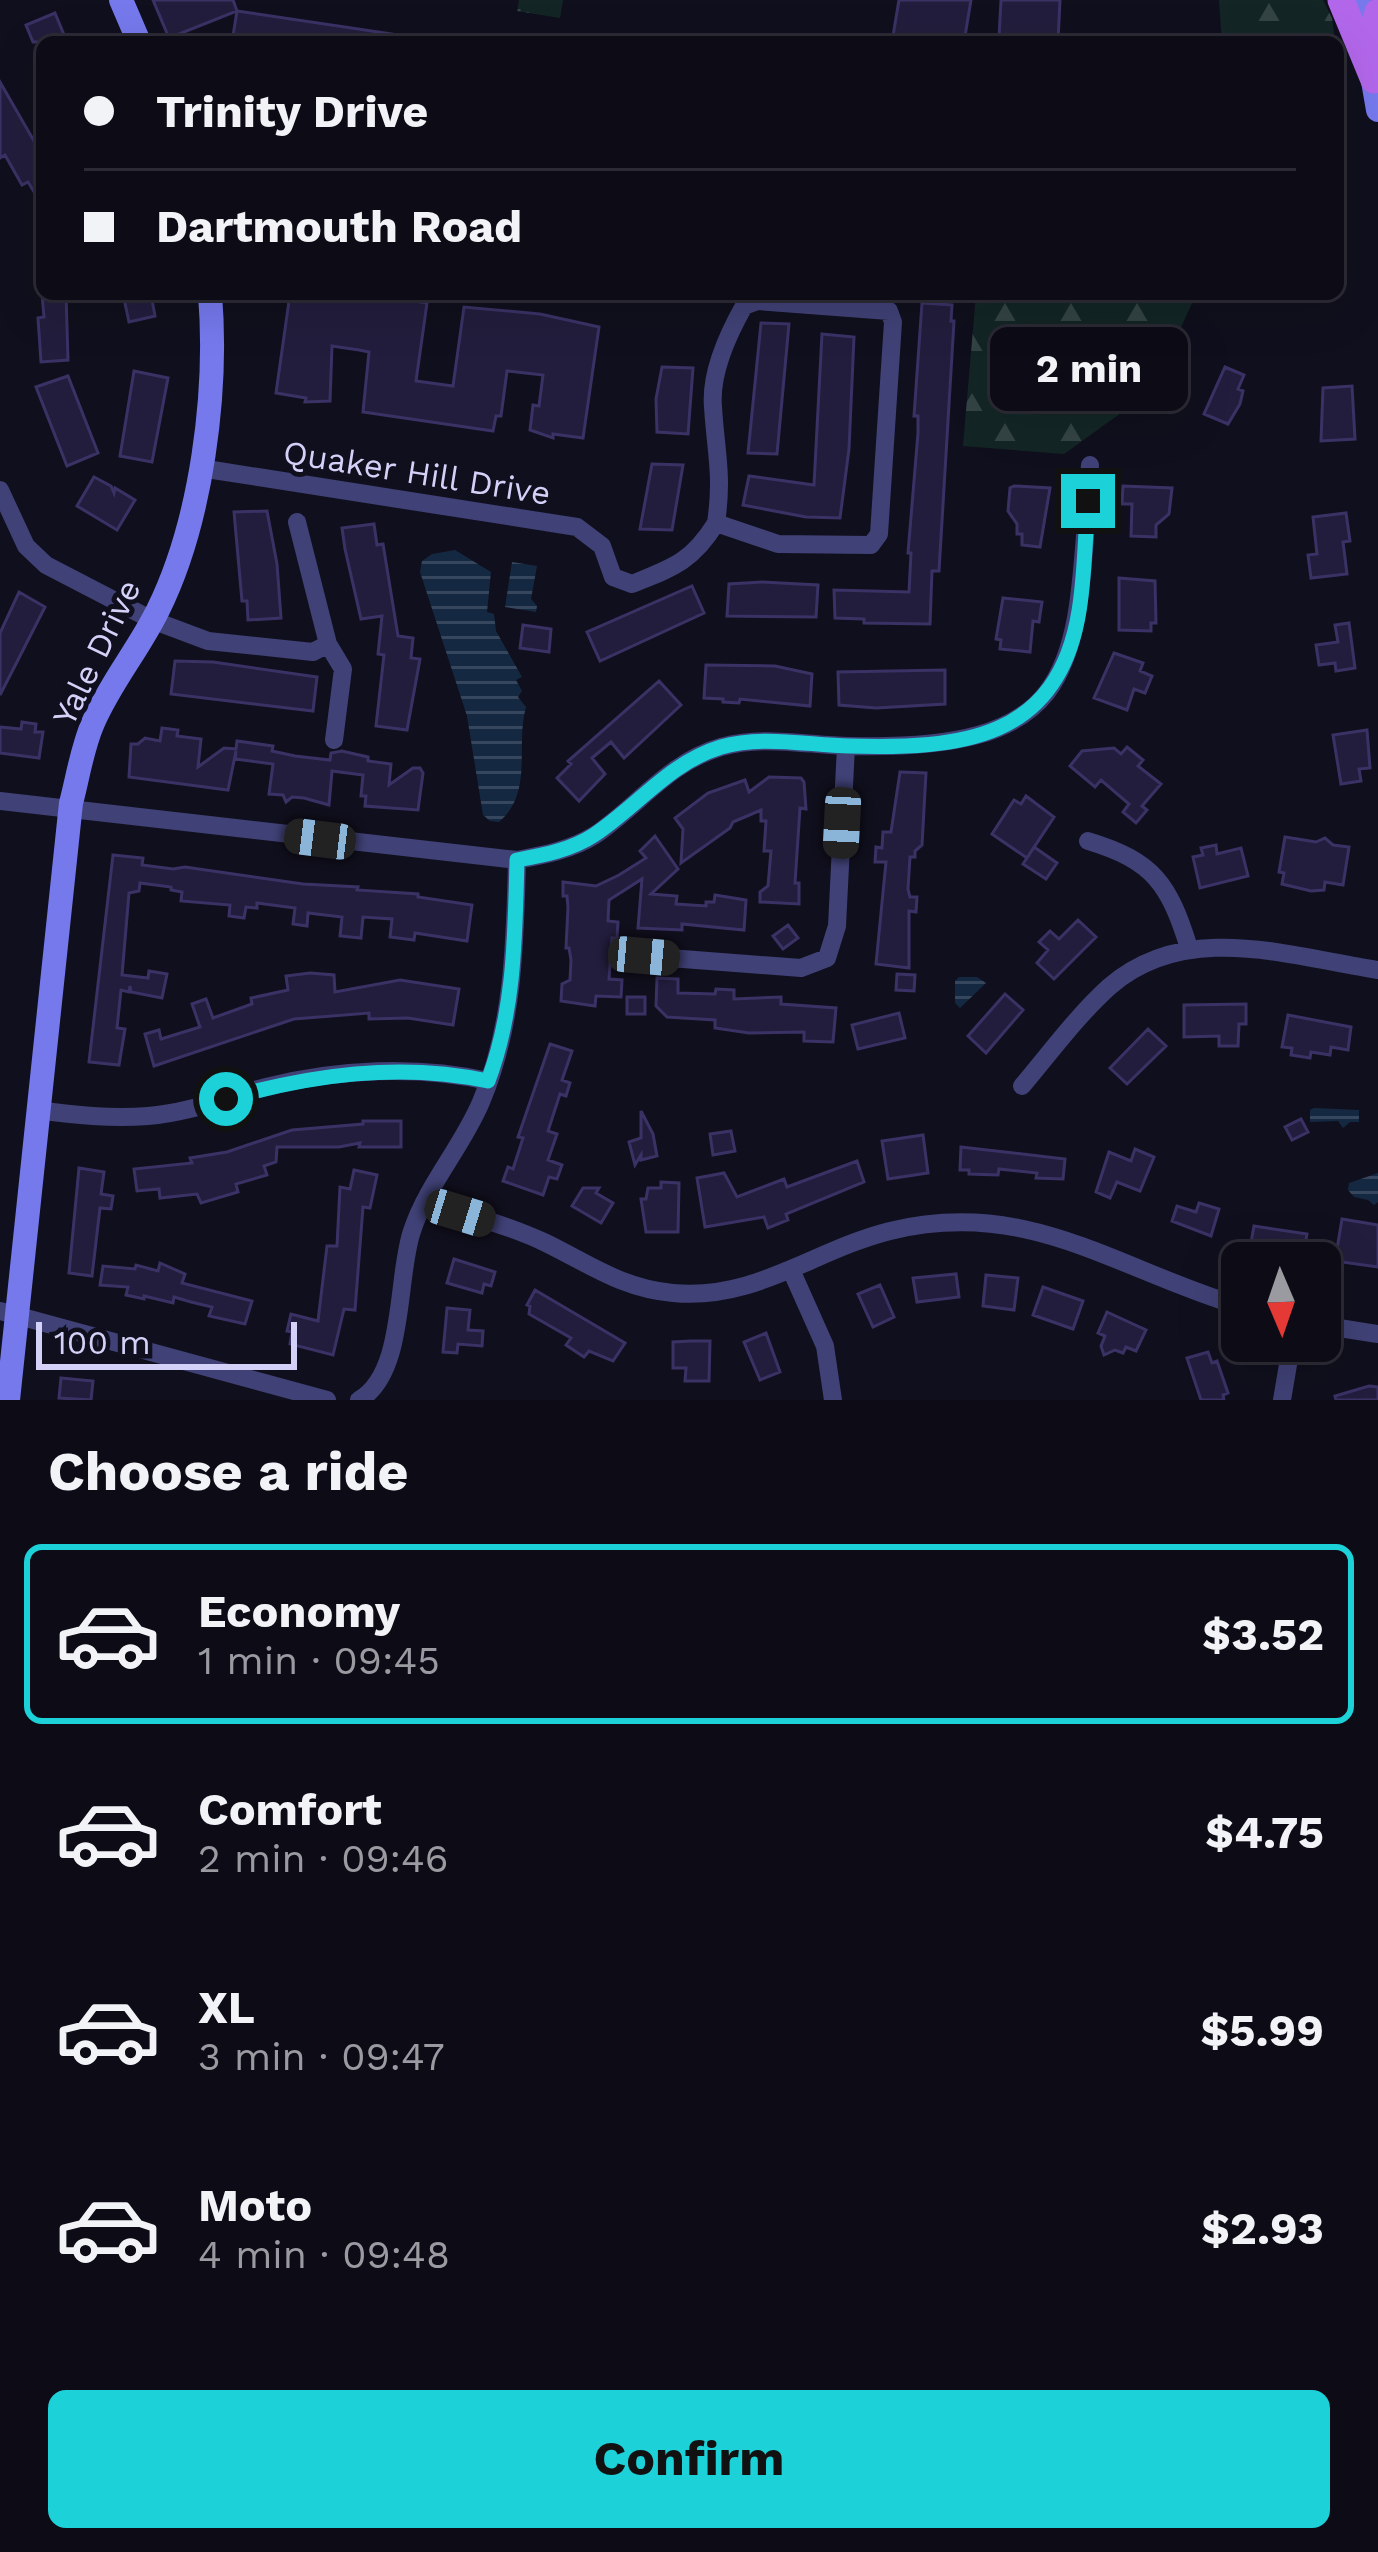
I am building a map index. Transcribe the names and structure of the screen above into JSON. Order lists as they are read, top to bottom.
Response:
{
  "streets": {
    "street": ["Quaker Hill Drive", "Yale Drive"]
  },
  "crossings": [
    ["Quaker Hill Drive", "Yale Drive"]
  ],
  "scale_bar": "100 m",
  "north": "bottom",
  "page": {
    "banner": ["Trinity Drive", "Dartmouth Road"],
    "bubble": "2 min",
    "scale": "100 m",
    "heading": "Choose a ride",
    "list": [
      {
        "name": "Economy",
        "note": "1 min · 09:45",
        "value": "$3.52"
      },
      {
        "name": "Comfort",
        "note": "2 min · 09:46",
        "value": "$4.75"
      },
      {
        "name": "XL",
        "note": "3 min · 09:47",
        "value": "$5.99"
      },
      {
        "name": "Moto",
        "note": "4 min · 09:48",
        "value": "$2.93"
      }
    ],
    "buttons": "Confirm"
  }
}
